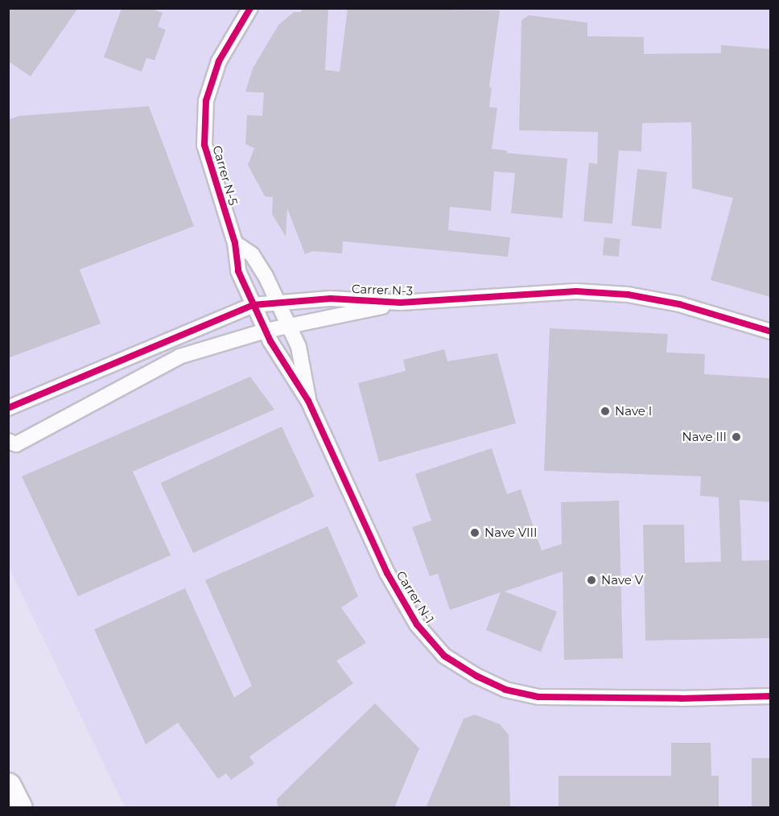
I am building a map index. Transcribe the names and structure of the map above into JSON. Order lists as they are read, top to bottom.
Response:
{
  "streets": {
    "street": ["Carrer N-5", "Carrer N-3", "Carrer N-1"]
  },
  "crossings": [
    ["Carrer N-5", "Carrer N-1"],
    ["Carrer N-3", "Carrer N-1"]
  ],
  "places": [
    "Nave I",
    "Nave III",
    "Nave VIII",
    "Nave V"
  ]
}
